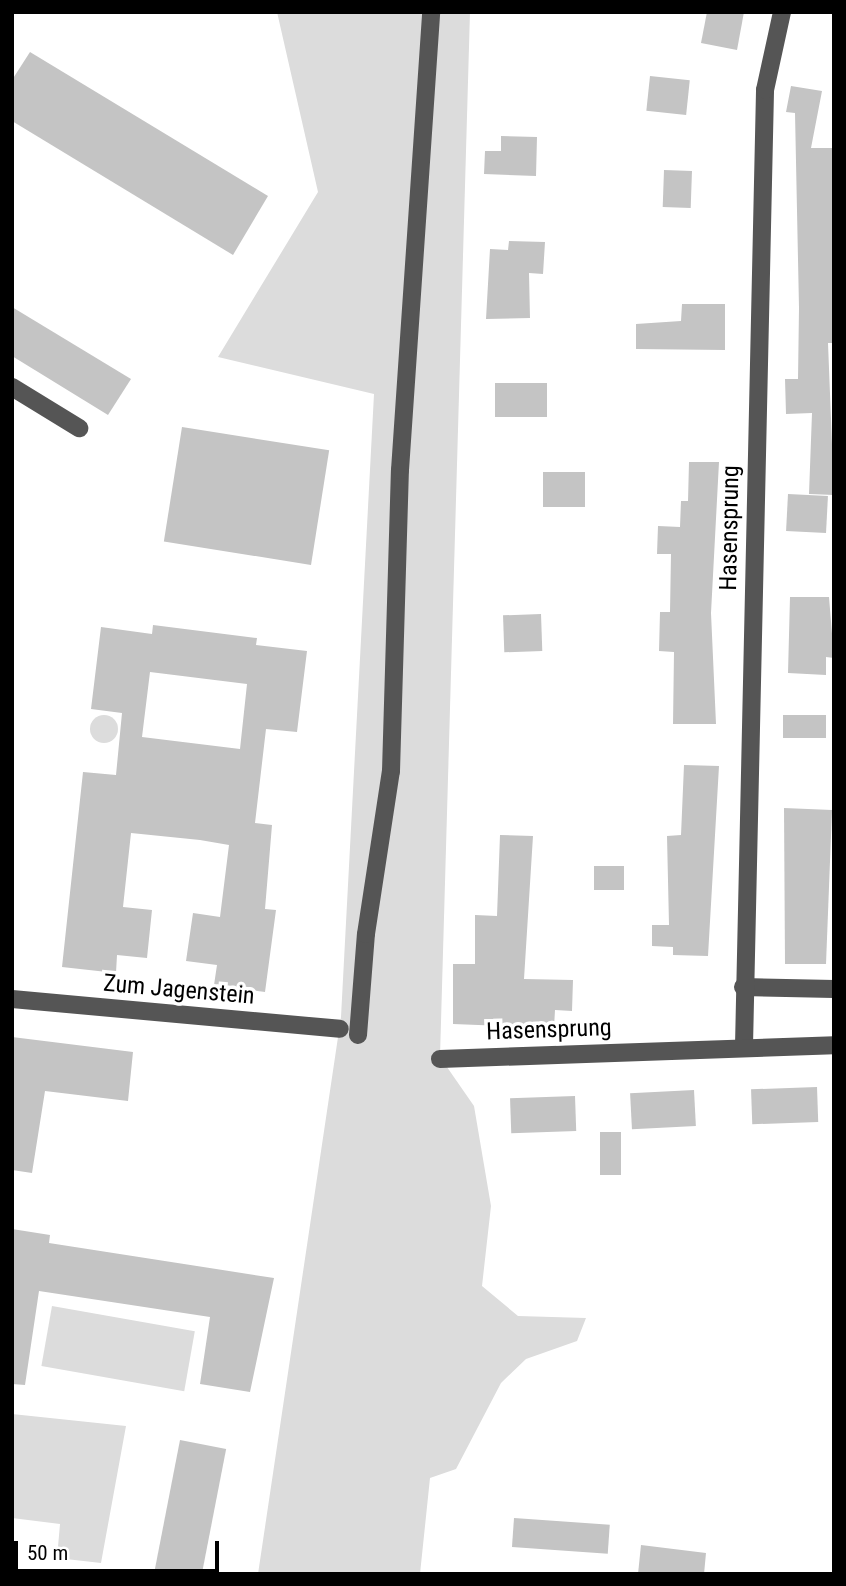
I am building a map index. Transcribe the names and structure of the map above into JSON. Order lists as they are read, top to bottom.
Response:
{
  "streets": {
    "street": ["Hasensprung", "Zum Jagenstein"]
  },
  "scale_bar": "50 m"
}
